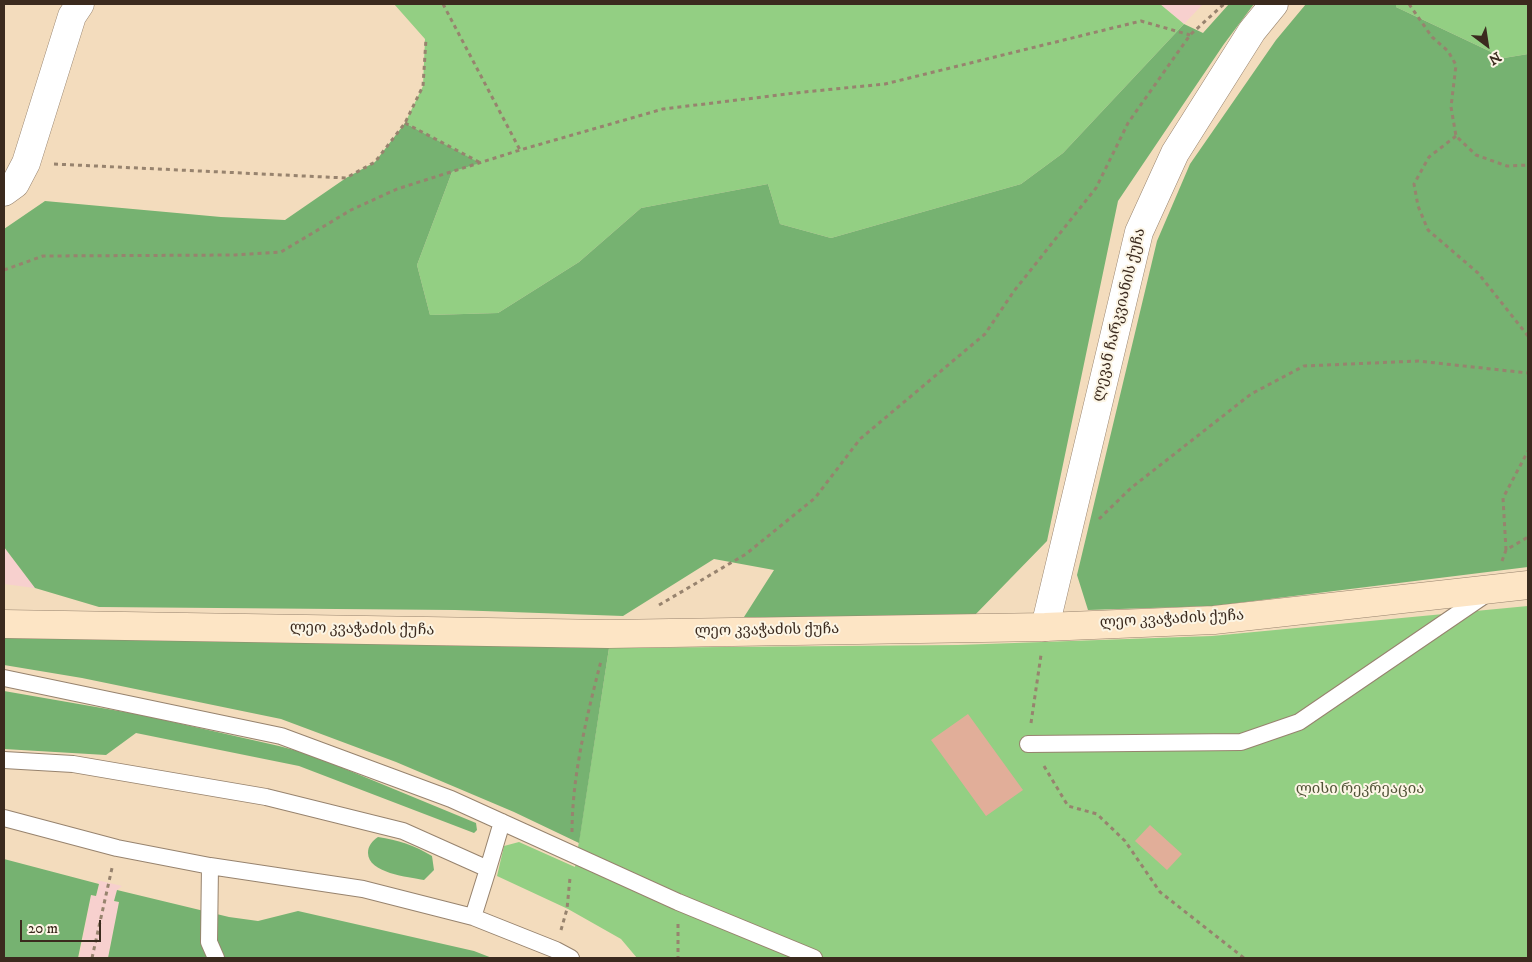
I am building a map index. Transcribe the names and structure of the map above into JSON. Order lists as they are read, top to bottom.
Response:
{
  "streets": {
    "main road": ["ლეო კვაჭაძის ქუჩა"],
    "street": ["ლევან ჩარკვიანის ქუჩა"]
  },
  "crossings": [
    ["ლევან ჩარკვიანის ქუჩა", "ლეო კვაჭაძის ქუჩა"]
  ],
  "parks": ["ლისი რეკრეაცია"],
  "scale_bar": "20 m",
  "north": "bottom right"
}
